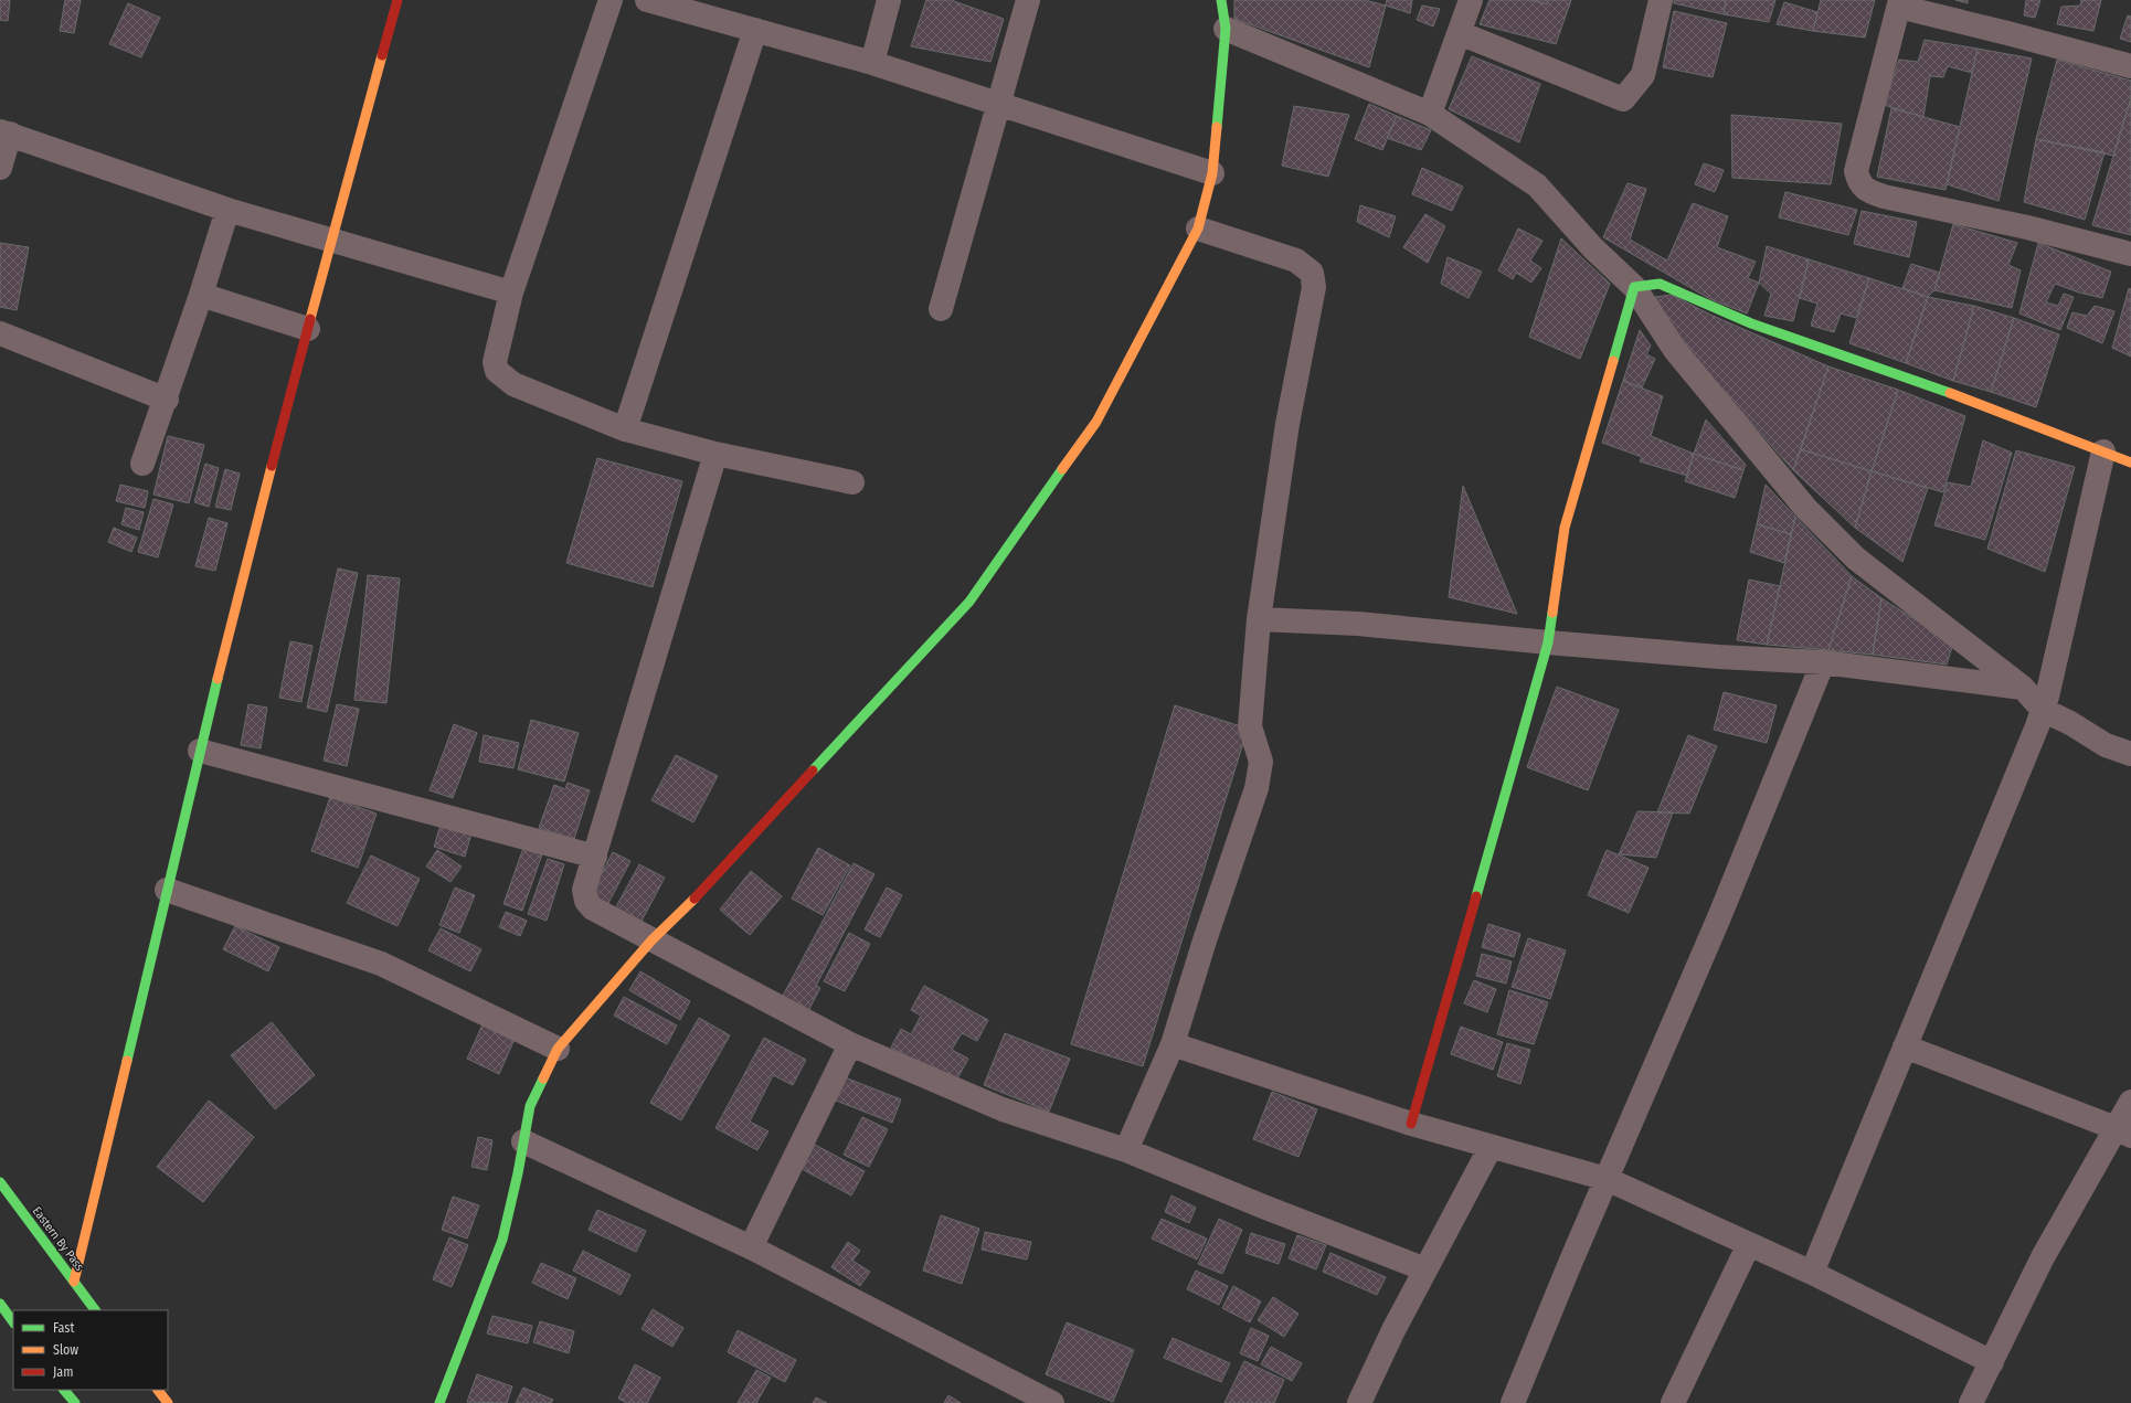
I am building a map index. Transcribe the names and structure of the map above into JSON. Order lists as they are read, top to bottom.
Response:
{
  "streets": {
    "street": ["Eastern By Pass"]
  },
  "legend": ["Fast", "Slow", "Jam"]
}
